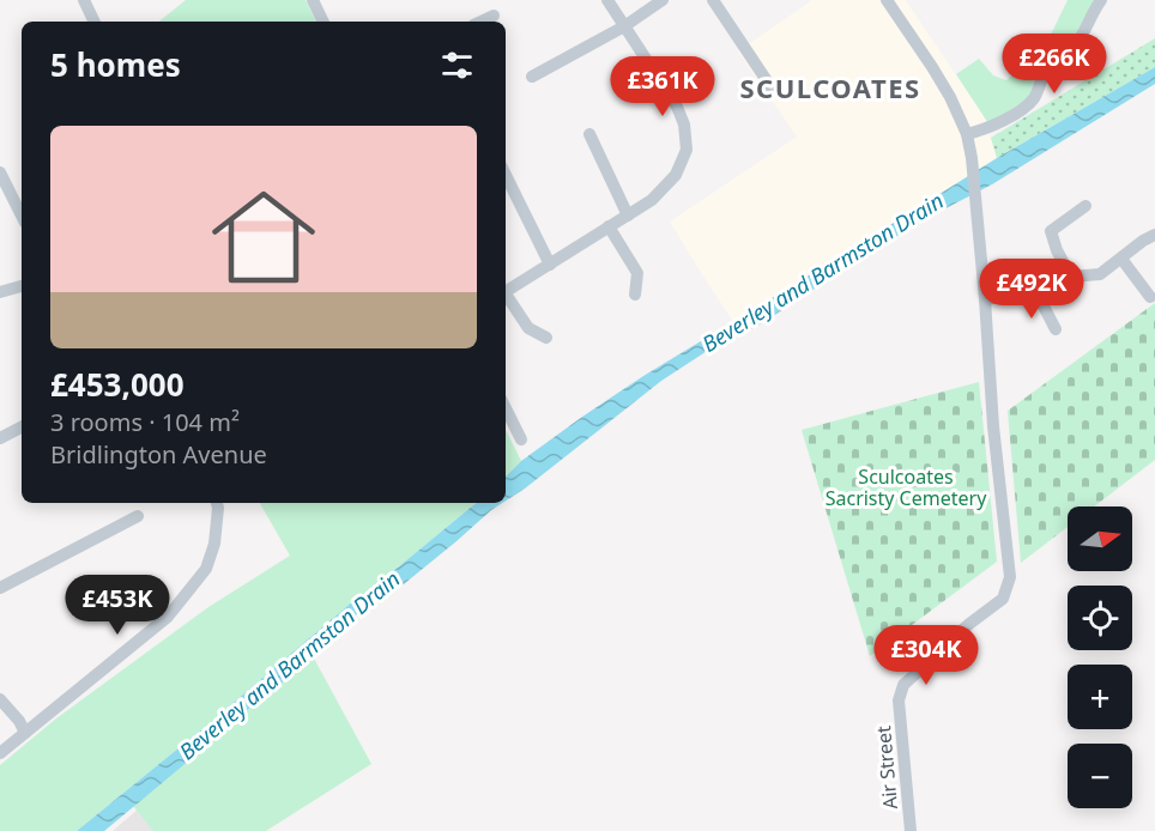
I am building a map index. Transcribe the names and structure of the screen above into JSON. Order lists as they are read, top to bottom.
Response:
{
  "streets": {
    "street": ["Air Street"]
  },
  "districts": ["SCULCOATES"],
  "water": ["Beverley and Barmston Drain"],
  "parks": ["Sculcoates Sacristy Cemetery"],
  "north": "right",
  "page": {
    "heading": "5 homes",
    "price": [
      "£266K",
      "£361K",
      "£492K",
      "£453K",
      "£304K"
    ],
    "list": [
      {
        "name": "£453,000",
        "note": "3 rooms · 104 m² · Bridlington Avenue"
      }
    ],
    "map_buttons": ["+", "−"]
  }
}
